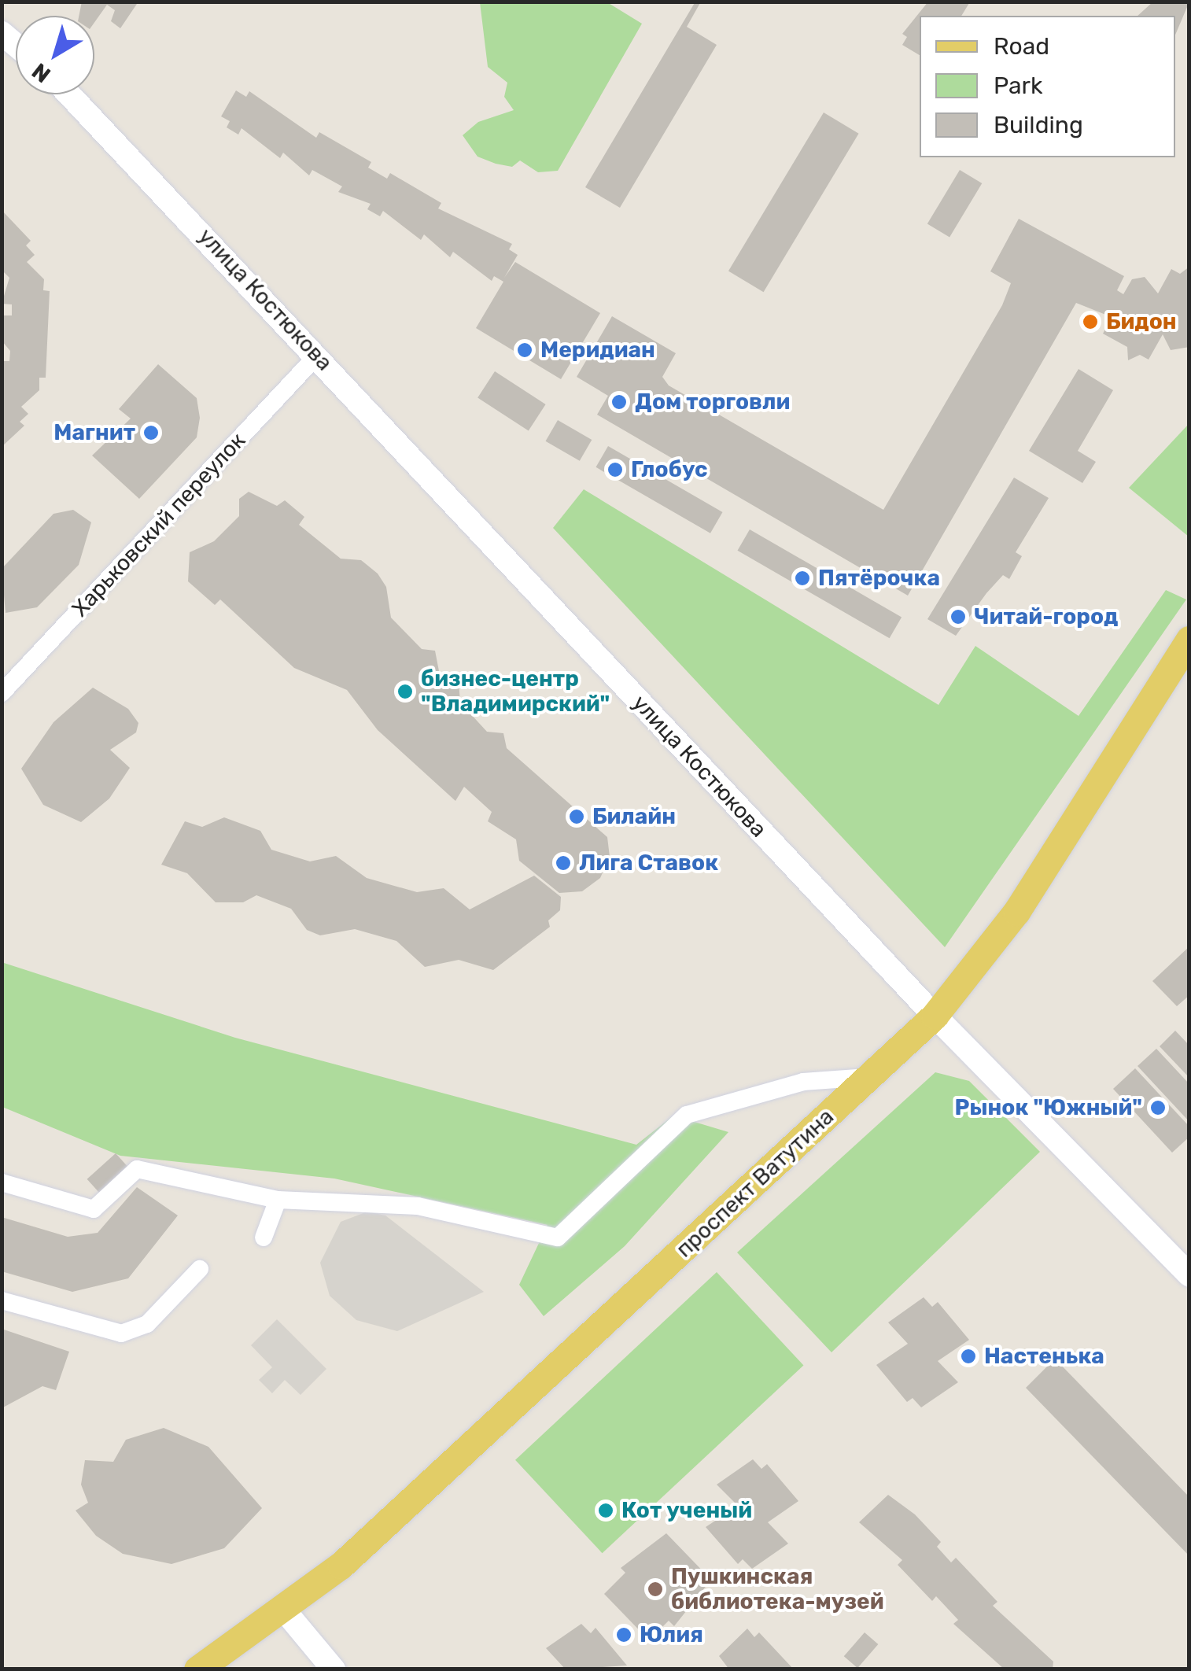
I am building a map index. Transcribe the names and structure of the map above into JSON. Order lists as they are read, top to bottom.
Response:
{
  "streets": {
    "main road": ["улица Костюкова", "проспект Ватутина"],
    "street": ["Харьковский переулок"]
  },
  "crossings": [
    ["улица Костюкова", "Харьковский переулок"],
    ["улица Костюкова", "проспект Ватутина"]
  ],
  "places": [
    "Бидон",
    "Меридиан",
    "Дом торговли",
    "Магнит",
    "Глобус",
    "Пятёрочка",
    "Читай-город",
    "бизнес-центр \"Владимирский\"",
    "Билайн",
    "Лига Ставок",
    "Рынок \"Южный\"",
    "Настенька",
    "Кот ученый",
    "Пушкинская библиотека-музей",
    "Юлия"
  ],
  "legend": ["Road", "Park", "Building"],
  "north": "bottom left"
}
